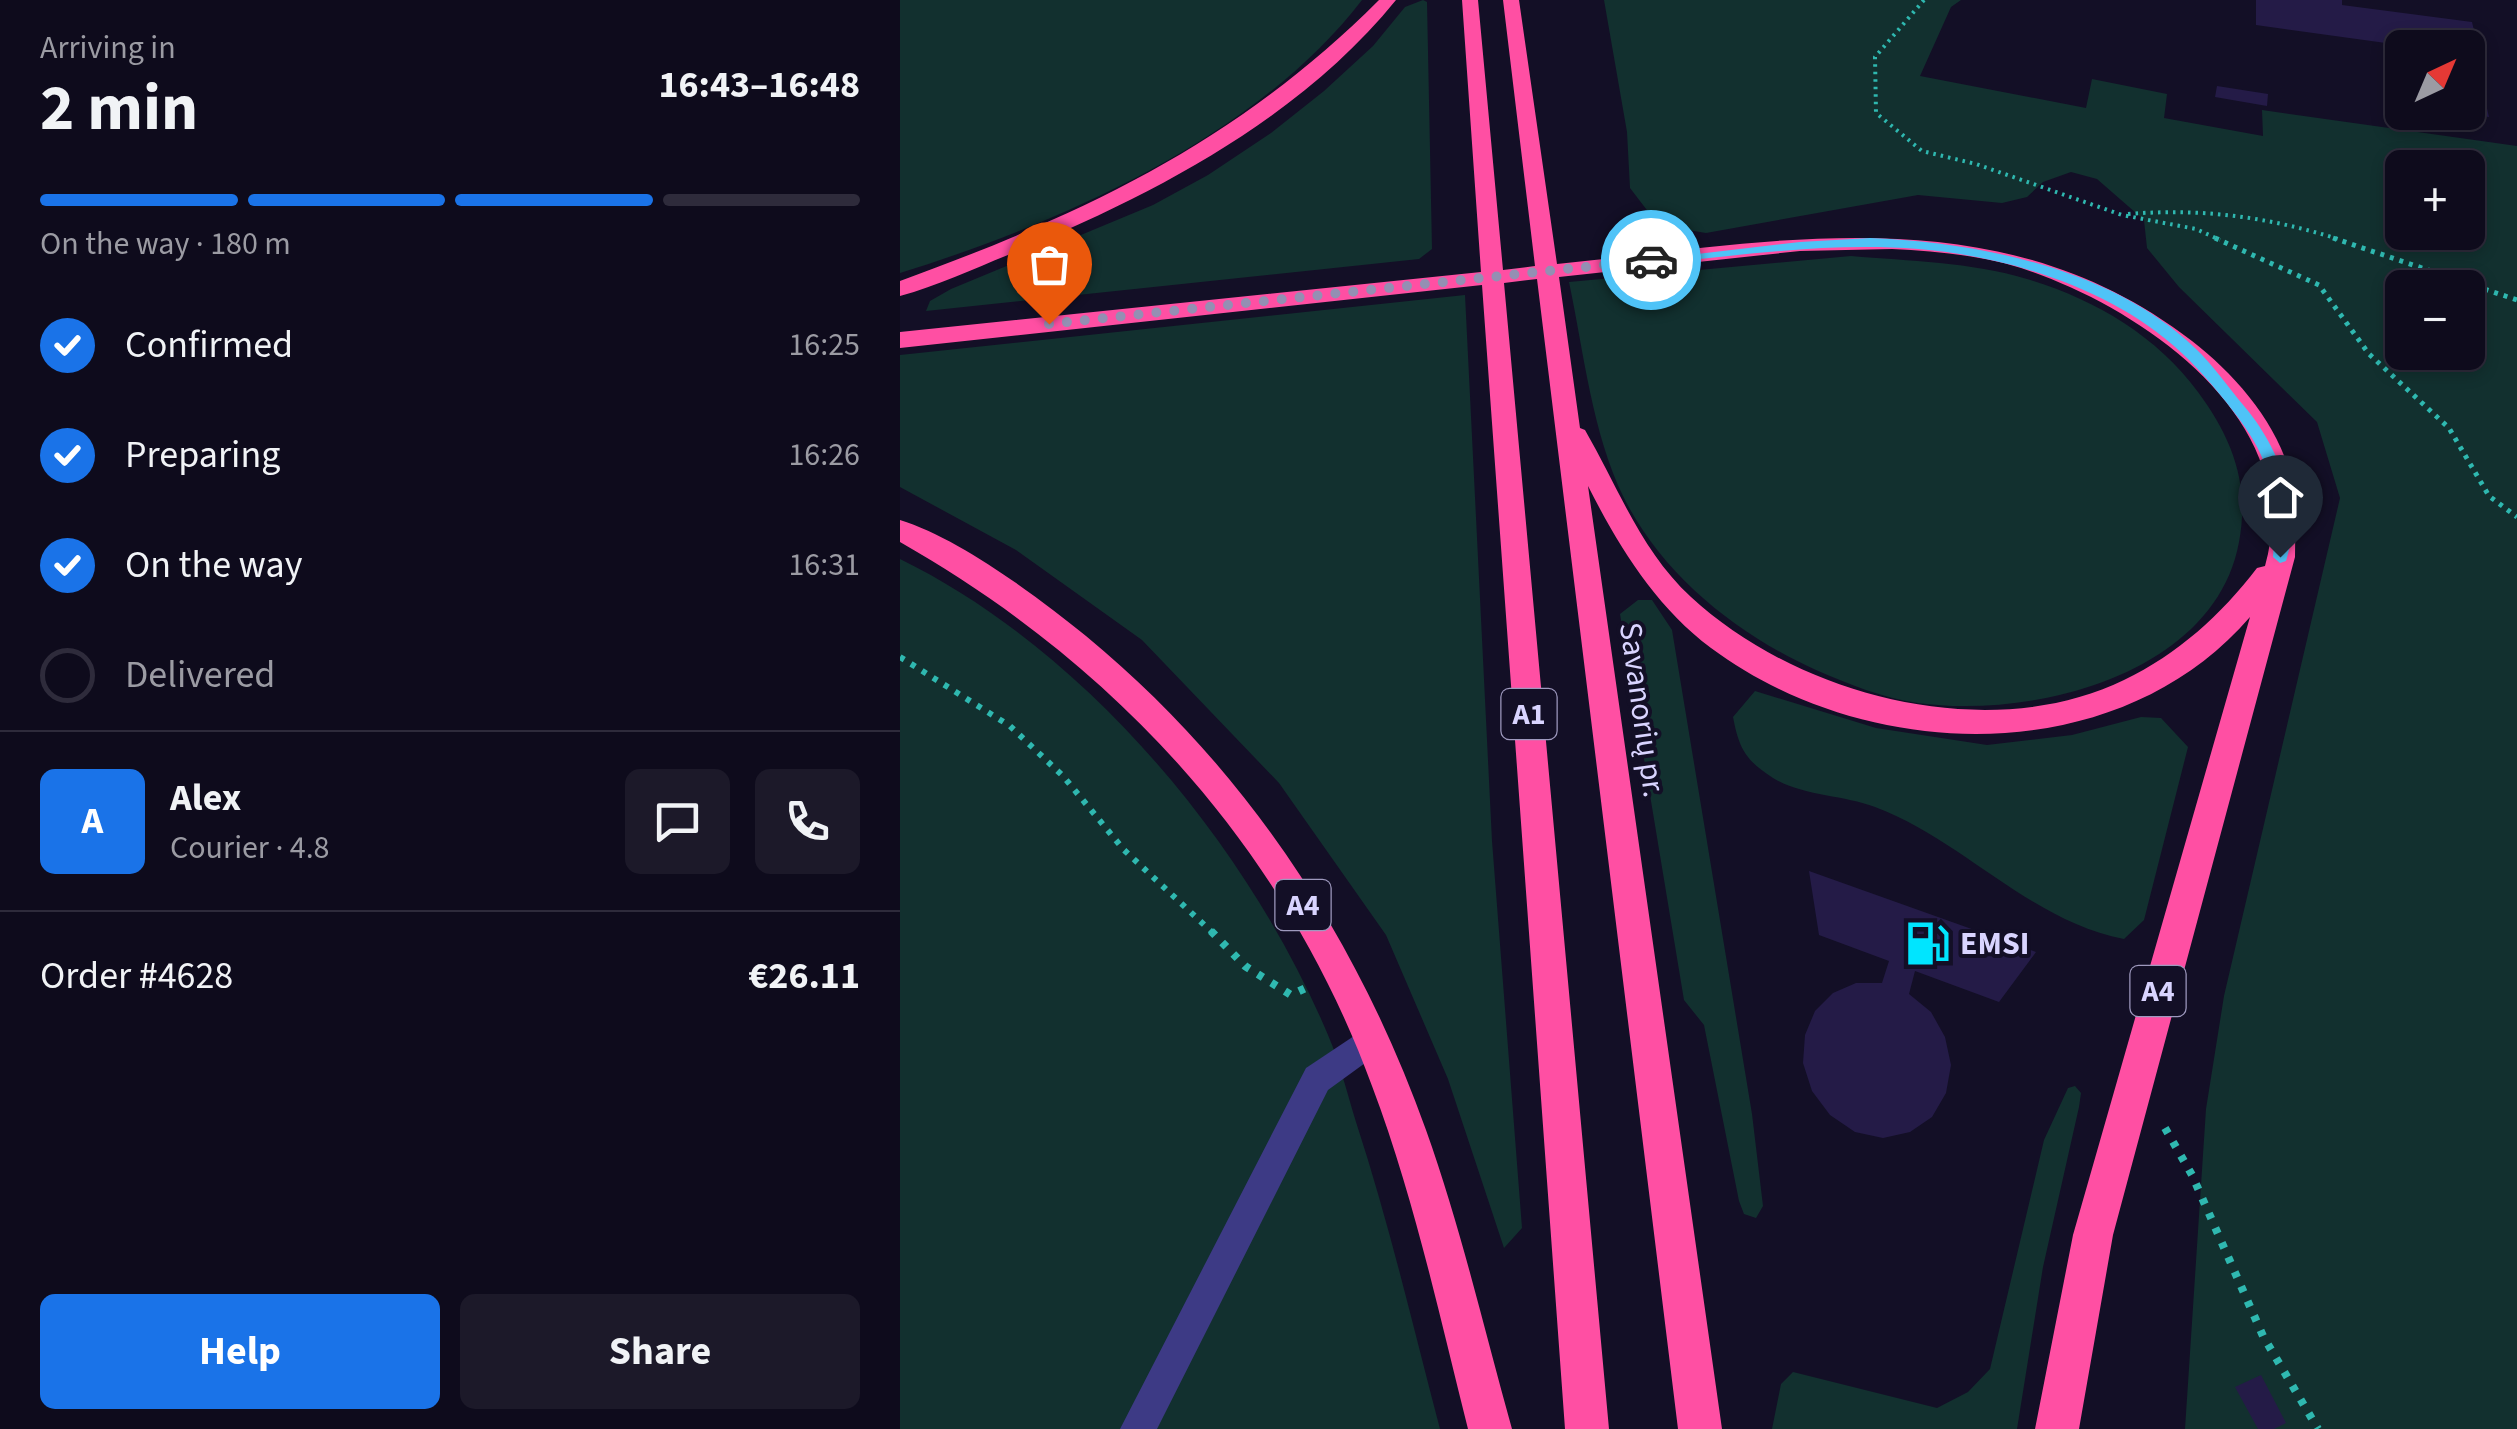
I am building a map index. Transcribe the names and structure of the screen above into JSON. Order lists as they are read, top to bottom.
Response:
{
  "streets": {
    "highway": ["Savanorių pr.", "A1", "A4"]
  },
  "places": {
    "fuel station": ["EMSI"]
  },
  "north": "top right",
  "page": {
    "heading": ["2 min", "Arriving in", "16:43–16:48"],
    "panel": [
      "Alex",
      "Courier · 4.8",
      "Order #4628",
      "€26.11"
    ],
    "map_buttons": ["+", "−"],
    "bar": "On the way · 180 m",
    "list": [
      ["Confirmed", "16:25"],
      ["Preparing", "16:26"],
      ["On the way", "16:31"],
      "Delivered"
    ],
    "round": "A",
    "buttons": ["Help", "Share"]
  }
}
